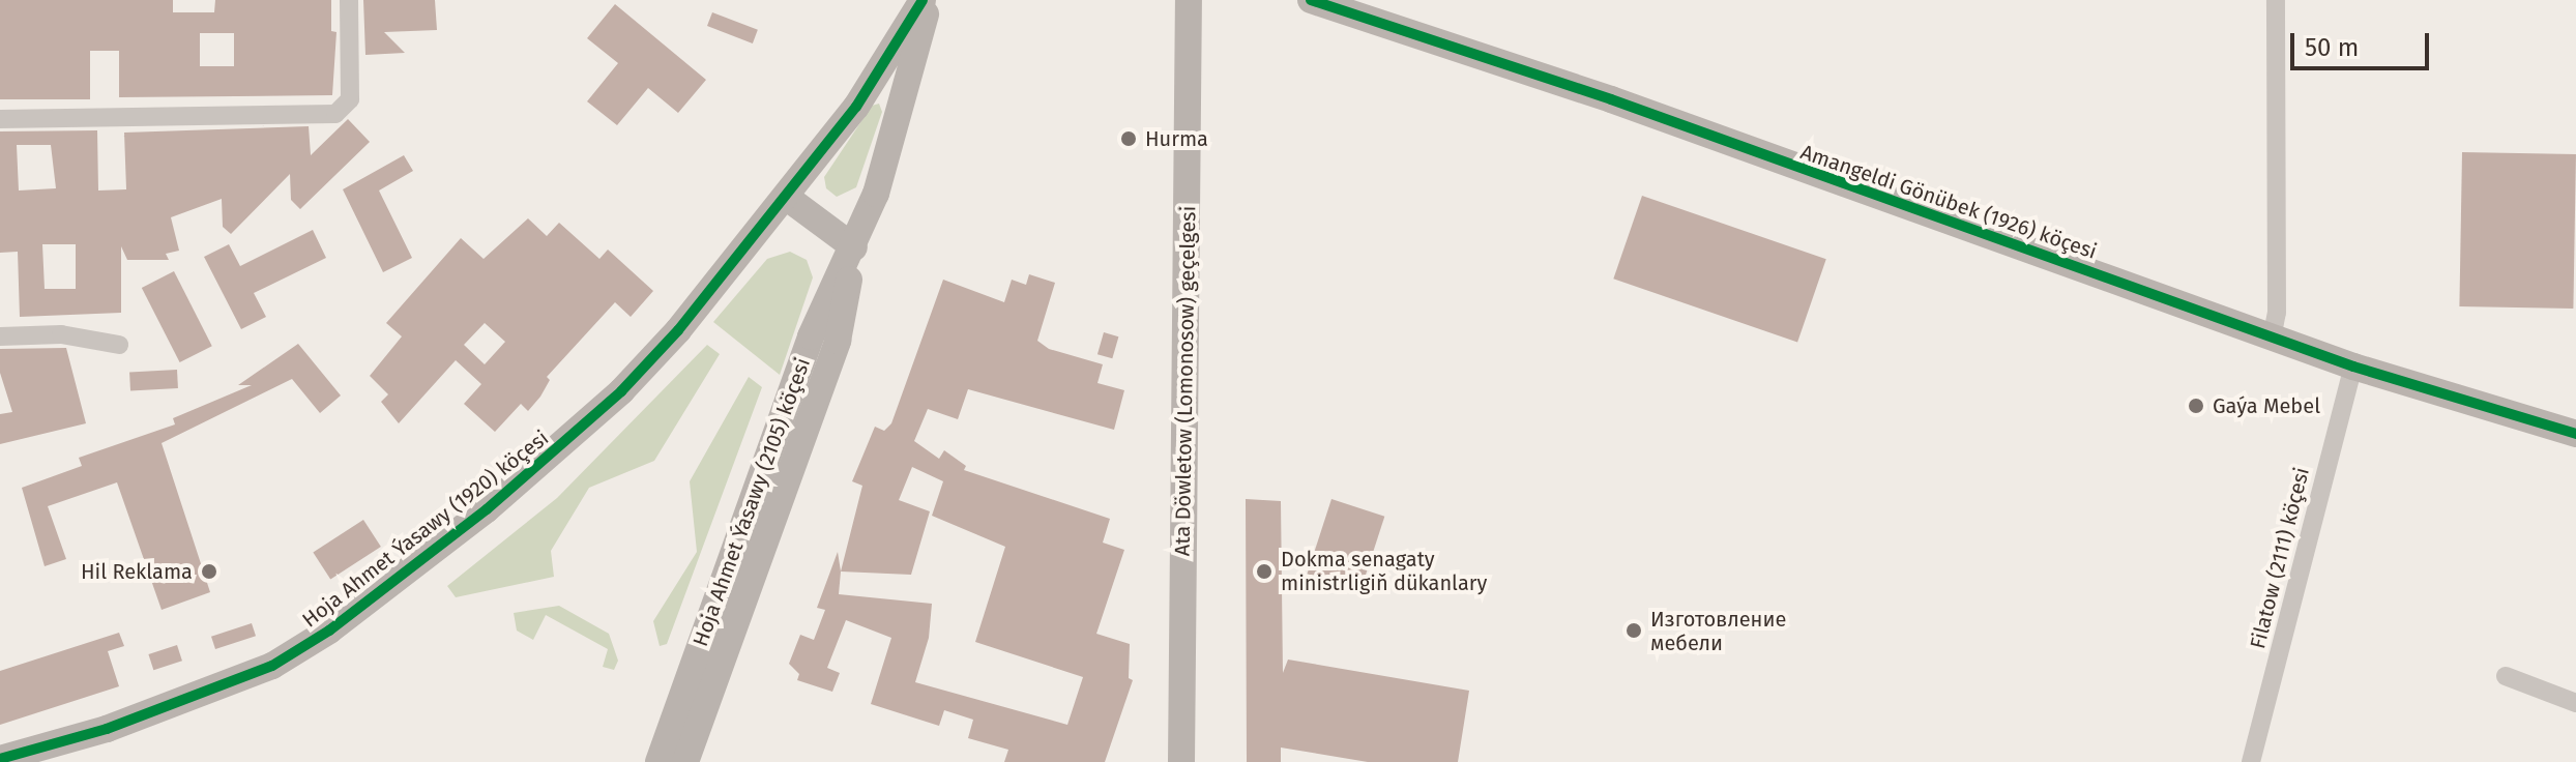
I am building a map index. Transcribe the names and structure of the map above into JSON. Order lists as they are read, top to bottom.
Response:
{
  "streets": {
    "street": [
      "Amangeldi Gönübek (1926) köçesi",
      "Ata Döwletow (Lomonosow) geçelgesi",
      "Hoja Ahmet Ýasawy (2105) köçesi",
      "Hoja Ahmet Ýasawy (1920) köçesi",
      "Filatow (2111) köçesi"
    ]
  },
  "crossings": [
    ["Amangeldi Gönübek (1926) köçesi", "Filatow (2111) köçesi"]
  ],
  "places": [
    "Hurma",
    "Gaýa Mebel",
    "Hil Reklama",
    "Dokma senagaty ministrligiň dükanlary",
    "Изготовление мебели"
  ],
  "scale_bar": "50 m"
}
